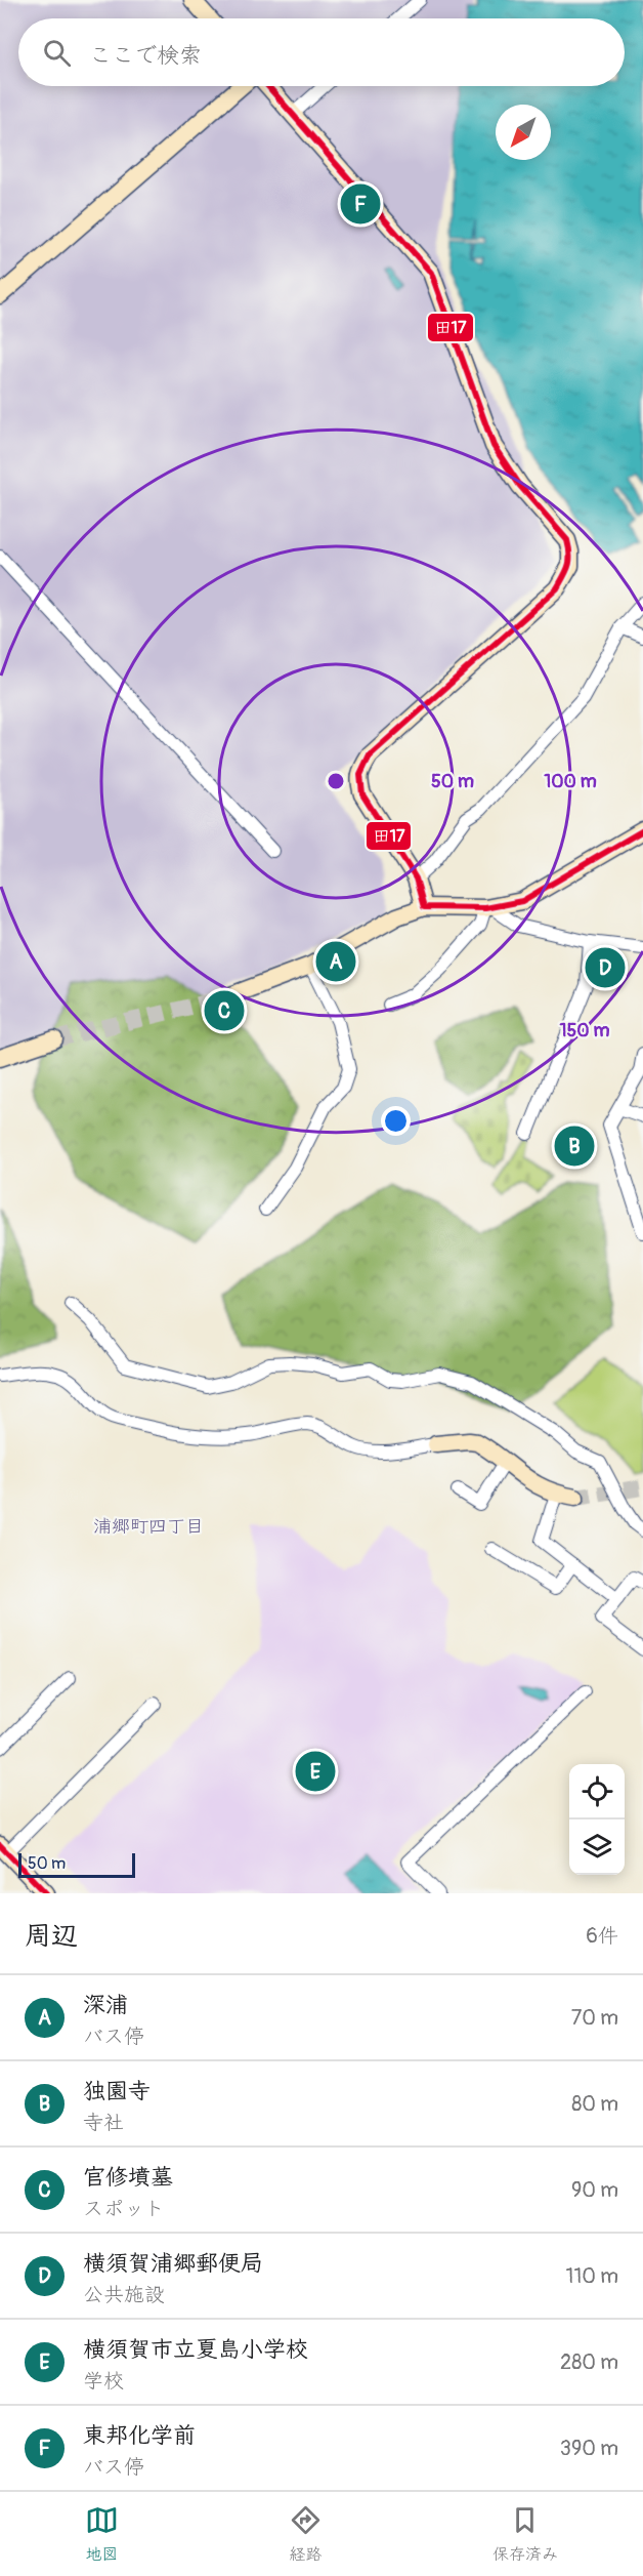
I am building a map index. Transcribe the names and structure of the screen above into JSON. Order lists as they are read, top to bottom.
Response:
{
  "districts": ["浦郷町四丁目"],
  "lines": ["transit line 田17"],
  "scale_bar": "50 m",
  "north": "bottom left",
  "page": {
    "search": "ここで検索",
    "pins": [
      "F",
      "A",
      "D",
      "C",
      "B",
      "E"
    ],
    "scale": "50 m",
    "heading": ["周辺", "6件"],
    "list": [
      {
        "mark": "A",
        "name": "深浦",
        "note": "バス停",
        "value": "70 m"
      },
      {
        "mark": "B",
        "name": "独園寺",
        "note": "寺社",
        "value": "80 m"
      },
      {
        "mark": "C",
        "name": "官修墳墓",
        "note": "スポット",
        "value": "90 m"
      },
      {
        "mark": "D",
        "name": "横須賀浦郷郵便局",
        "note": "公共施設",
        "value": "110 m"
      },
      {
        "mark": "E",
        "name": "横須賀市立夏島小学校",
        "note": "学校",
        "value": "280 m"
      },
      {
        "mark": "F",
        "name": "東邦化学前",
        "note": "バス停",
        "value": "390 m"
      }
    ],
    "nav": ["地図", "経路", "保存済み"]
  },
  "rings": ["50 m", "100 m", "150 m"]
}
